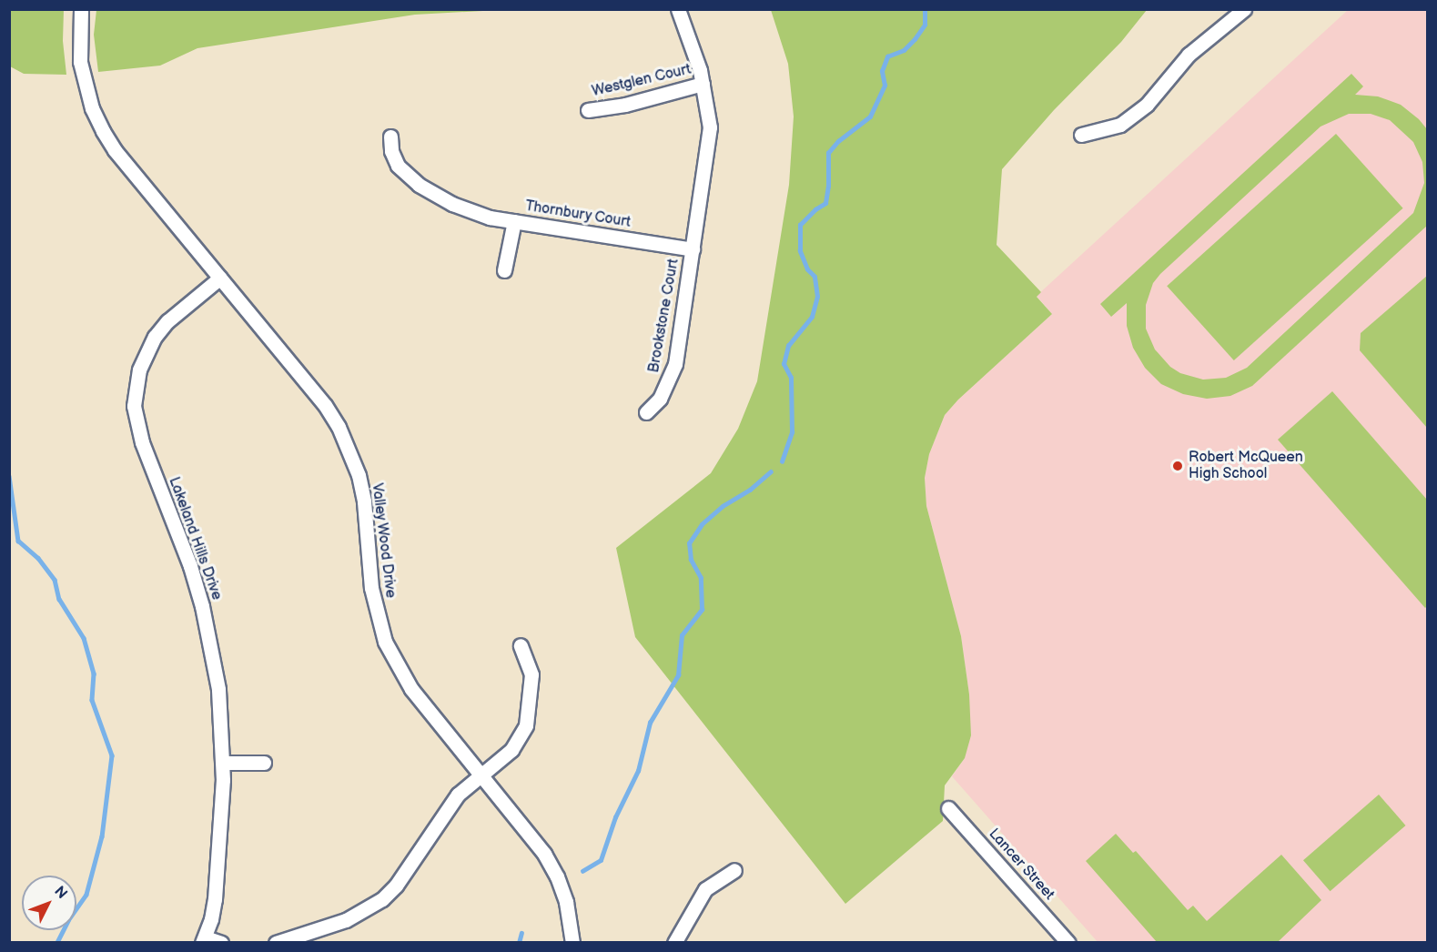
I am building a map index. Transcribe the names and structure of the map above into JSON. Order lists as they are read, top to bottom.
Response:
{
  "streets": {
    "street": [
      "Westglen Court",
      "Thornbury Court",
      "Brookstone Court",
      "Lakeland Hills Drive",
      "Valley Wood Drive",
      "Lancer Street"
    ]
  },
  "crossings": [
    ["Thornbury Court", "Brookstone Court"],
    ["Lakeland Hills Drive", "Valley Wood Drive"]
  ],
  "places": ["Robert McQueen High School"],
  "north": "top right"
}
